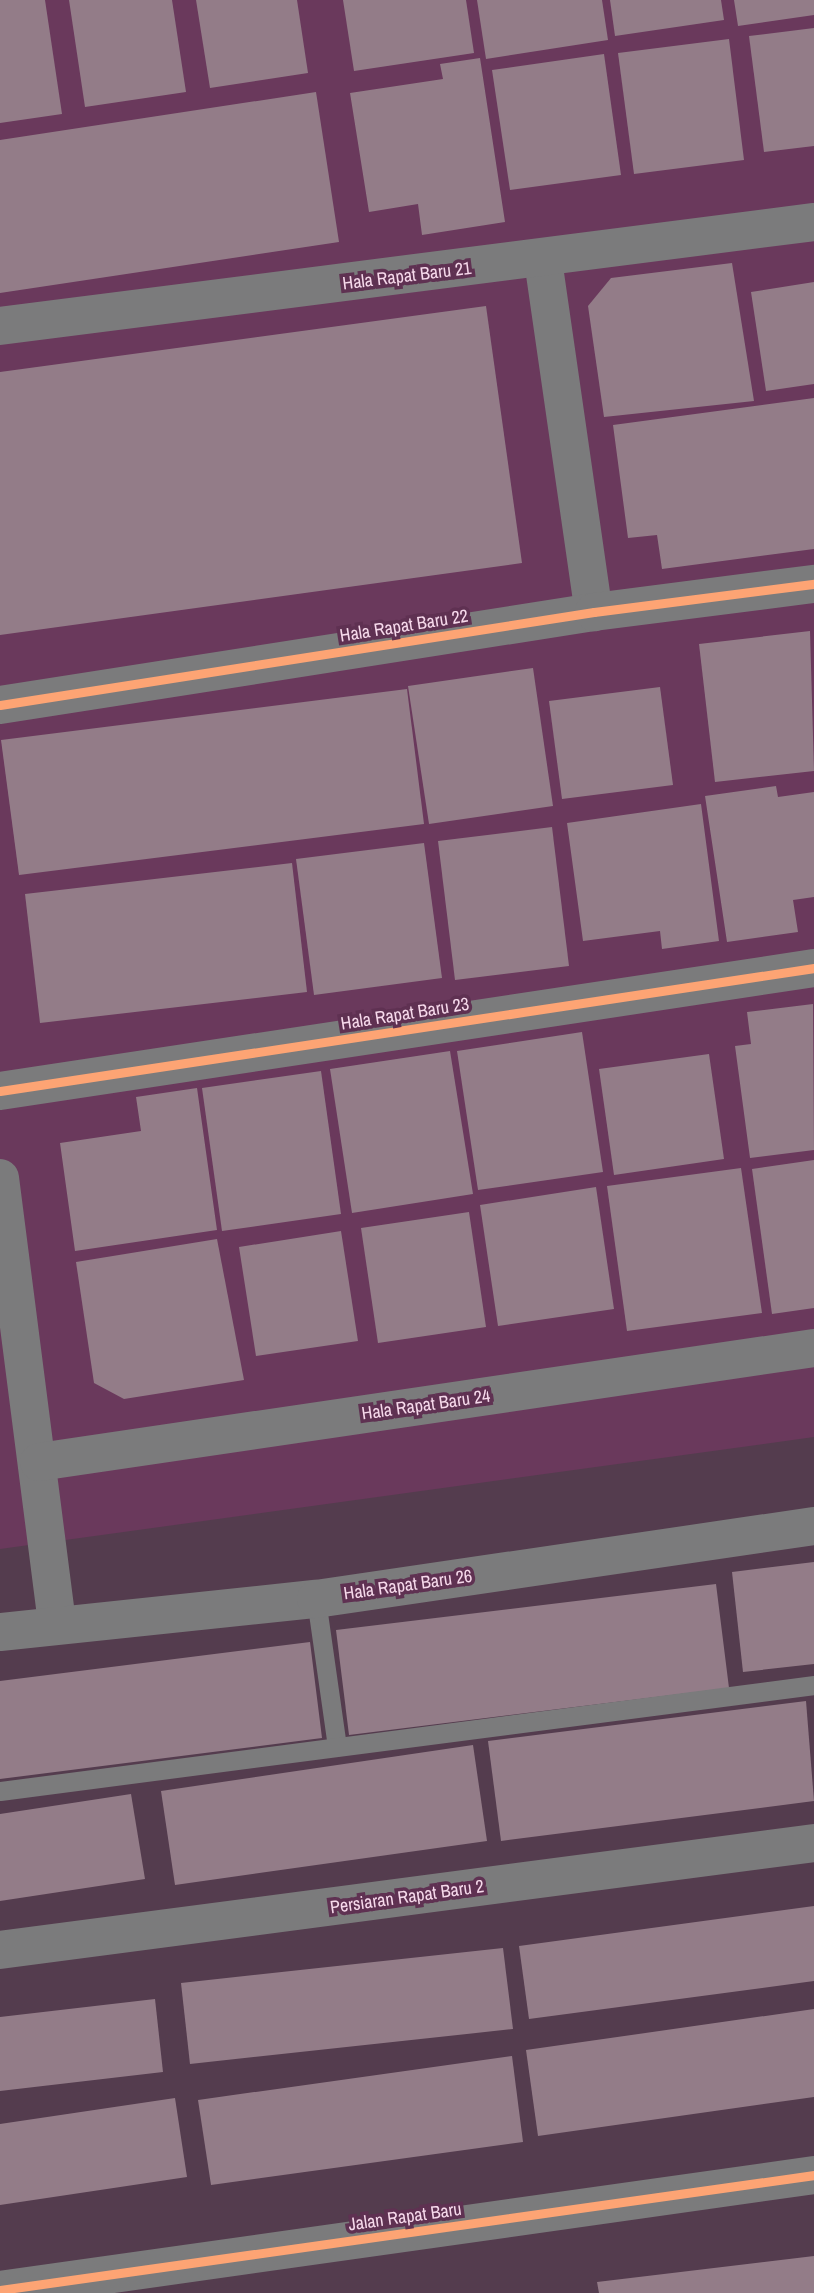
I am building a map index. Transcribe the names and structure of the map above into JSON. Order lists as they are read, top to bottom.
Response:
{
  "streets": {
    "street": [
      "Hala Rapat Baru 21",
      "Hala Rapat Baru 22",
      "Hala Rapat Baru 23",
      "Hala Rapat Baru 24",
      "Hala Rapat Baru 26",
      "Persiaran Rapat Baru 2",
      "Jalan Rapat Baru"
    ]
  }
}
